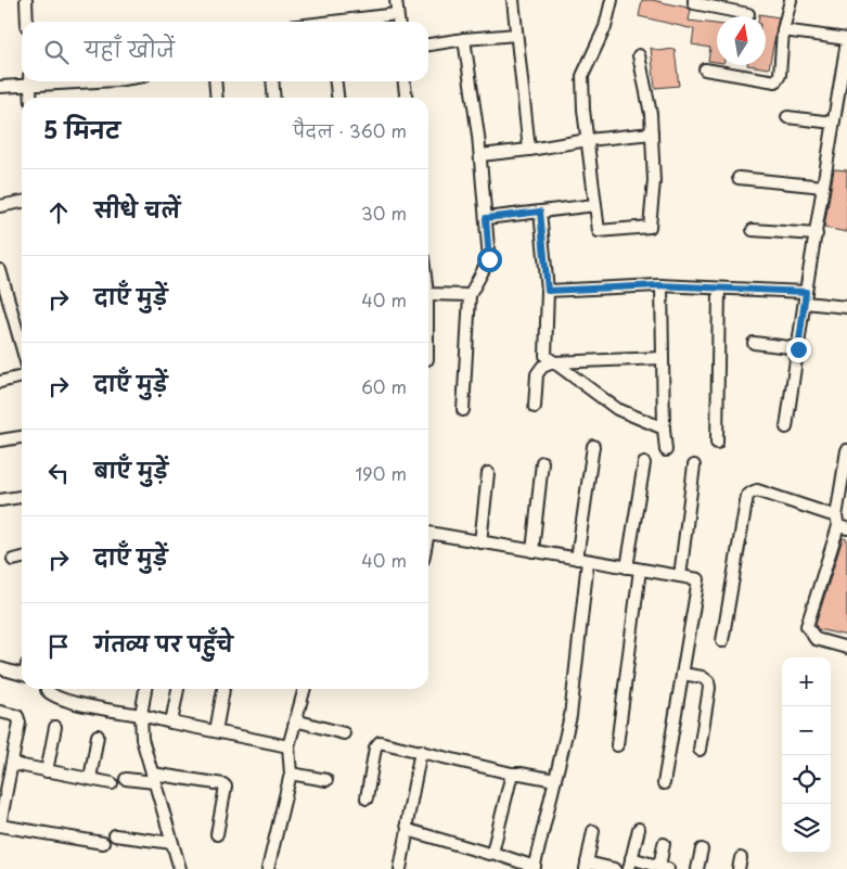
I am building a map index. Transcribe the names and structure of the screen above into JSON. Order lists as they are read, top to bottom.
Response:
{
  "north": "top",
  "page": {
    "search": "यहाँ खोजें",
    "heading": ["5 मिनट", "पैदल · 360 m"],
    "list": [
      ["सीधे चलें", "30 m"],
      ["दाएँ मुड़ें", "40 m"],
      ["दाएँ मुड़ें", "60 m"],
      ["बाएँ मुड़ें", "190 m"],
      ["दाएँ मुड़ें", "40 m"],
      "गंतव्य पर पहुँचे"
    ],
    "map_buttons": ["+", "−"]
  }
}
